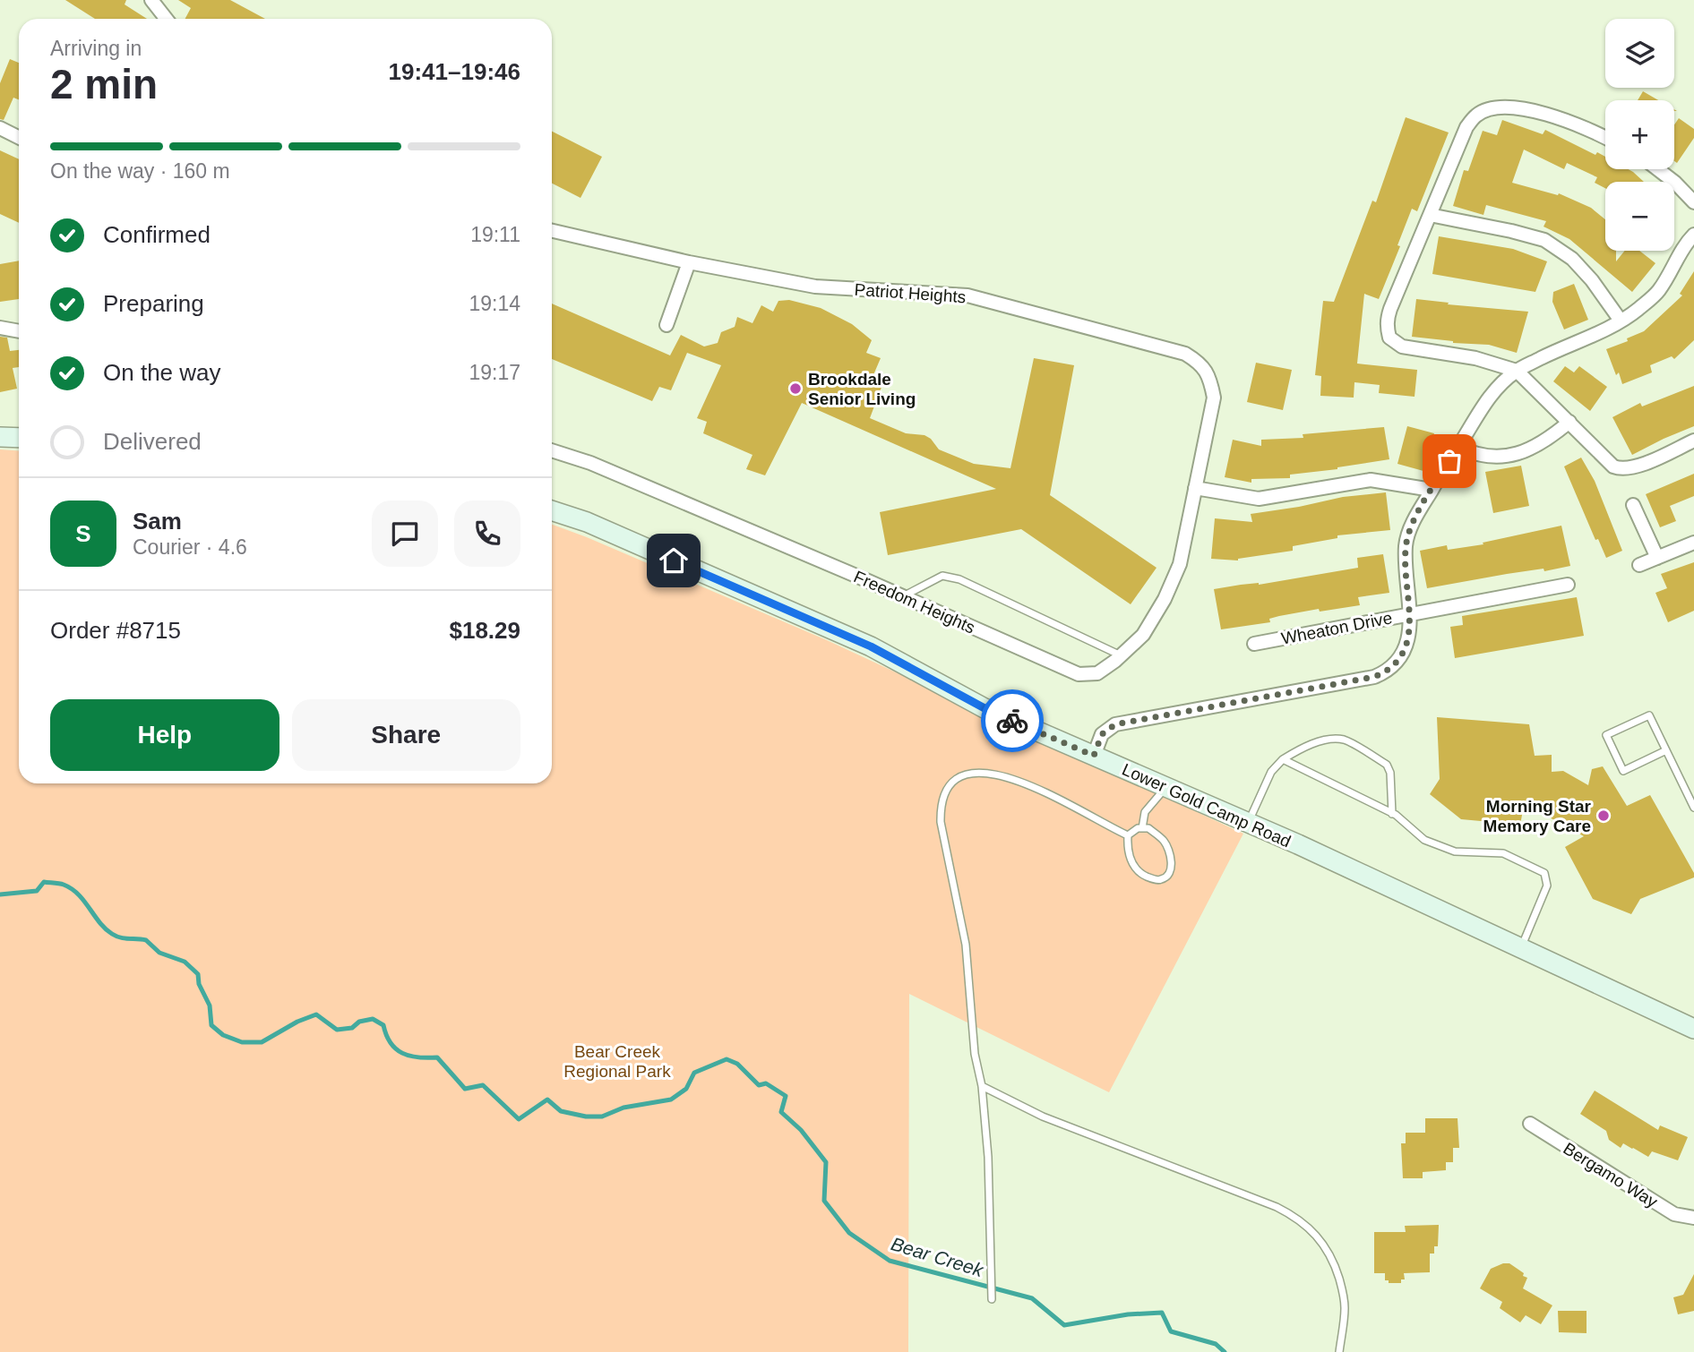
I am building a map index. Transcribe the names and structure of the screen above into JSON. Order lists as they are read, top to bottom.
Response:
{
  "streets": {
    "street": [
      "Patriot Heights",
      "Freedom Heights",
      "Wheaton Drive",
      "Lower Gold Camp Road",
      "Bergamo Way"
    ]
  },
  "crossings": [
    ["Patriot Heights", "Freedom Heights"]
  ],
  "water": ["Bear Creek"],
  "parks": ["Bear Creek Regional Park"],
  "places": ["Brookdale Senior Living", "Morning Star Memory Care"],
  "page": {
    "map_buttons": ["+", "−"],
    "heading": ["2 min", "Arriving in", "19:41–19:46"],
    "panel": [
      "Sam",
      "Courier · 4.6",
      "Order #8715",
      "$18.29"
    ],
    "bar": "On the way · 160 m",
    "list": [
      ["Confirmed", "19:11"],
      ["Preparing", "19:14"],
      ["On the way", "19:17"],
      "Delivered"
    ],
    "round": "S",
    "buttons": ["Help", "Share"]
  }
}
